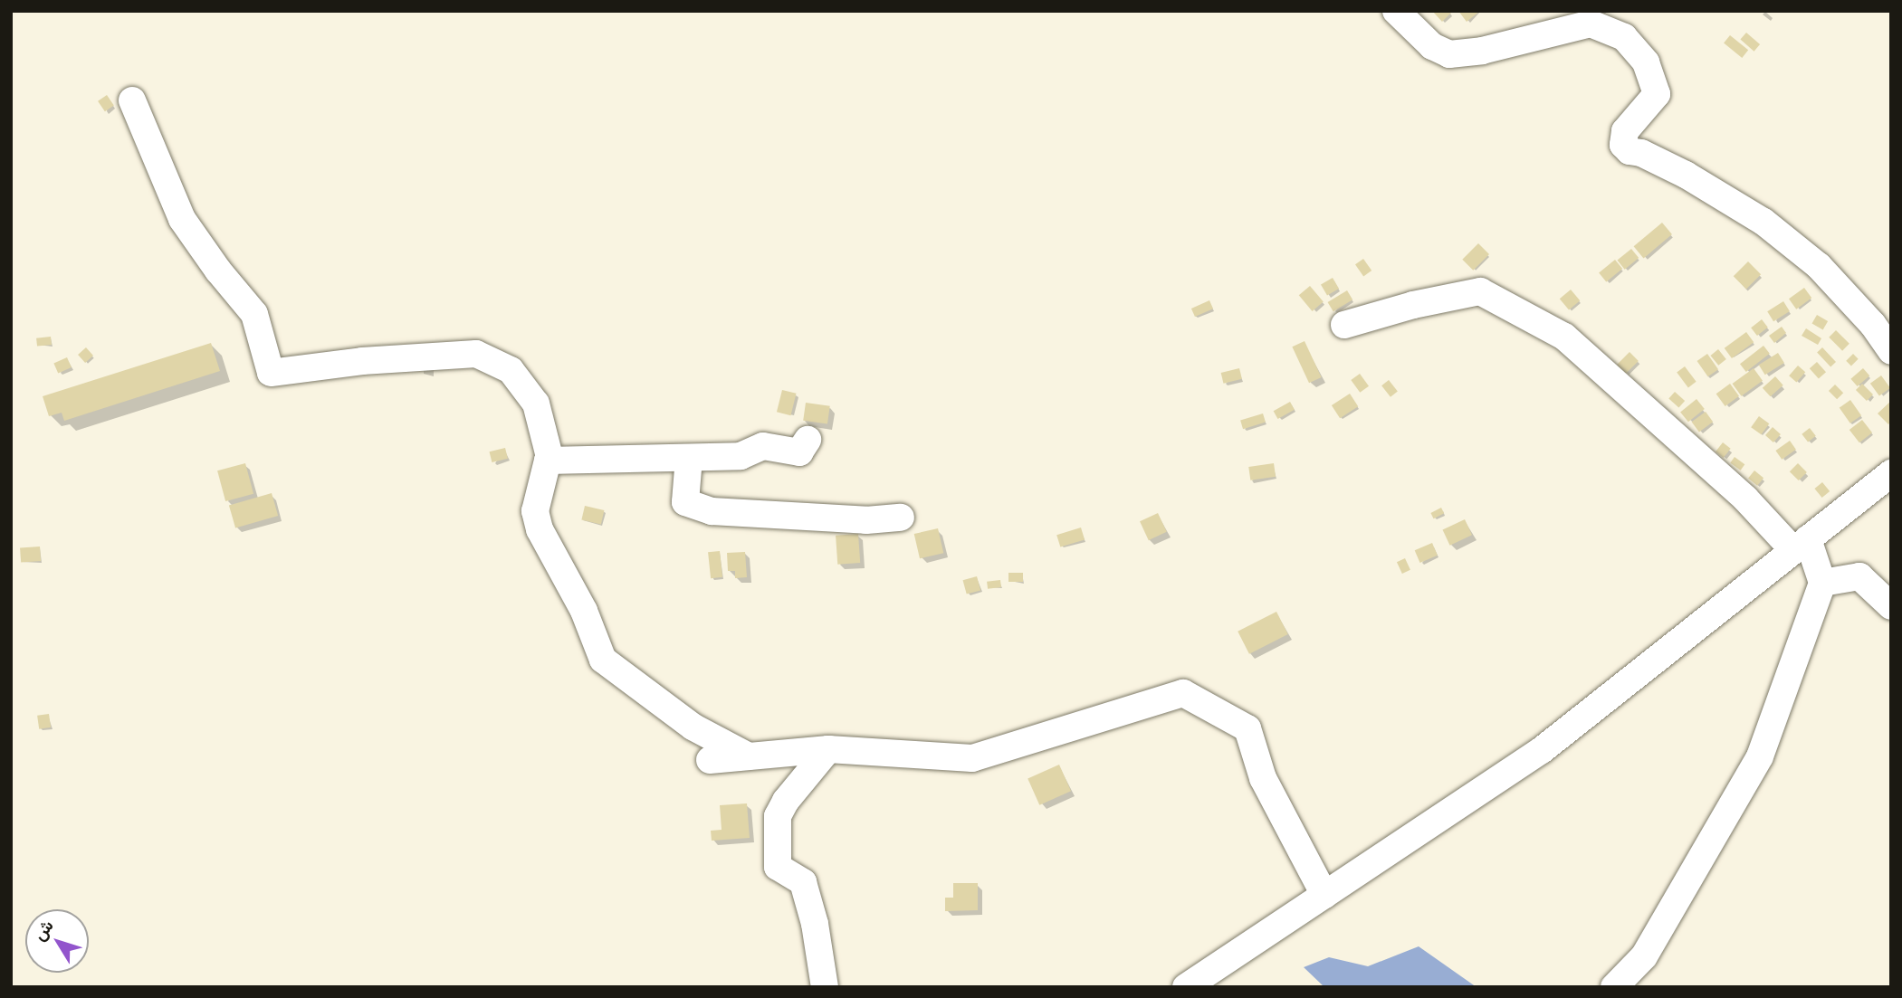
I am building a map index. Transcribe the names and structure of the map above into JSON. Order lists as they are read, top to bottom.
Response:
{
  "north": "top left"
}
